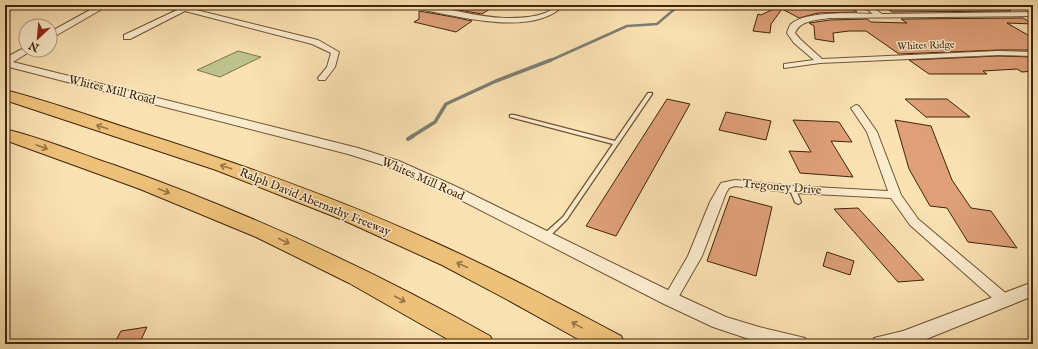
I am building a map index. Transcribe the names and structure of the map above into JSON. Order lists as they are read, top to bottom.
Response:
{
  "streets": {
    "highway": ["Ralph David Abernathy Freeway"],
    "street": ["Whites Ridge", "Whites Mill Road", "Tregoney Drive"]
  },
  "crossings": [
    ["Whites Mill Road", "Tregoney Drive"]
  ],
  "north": "bottom left"
}
